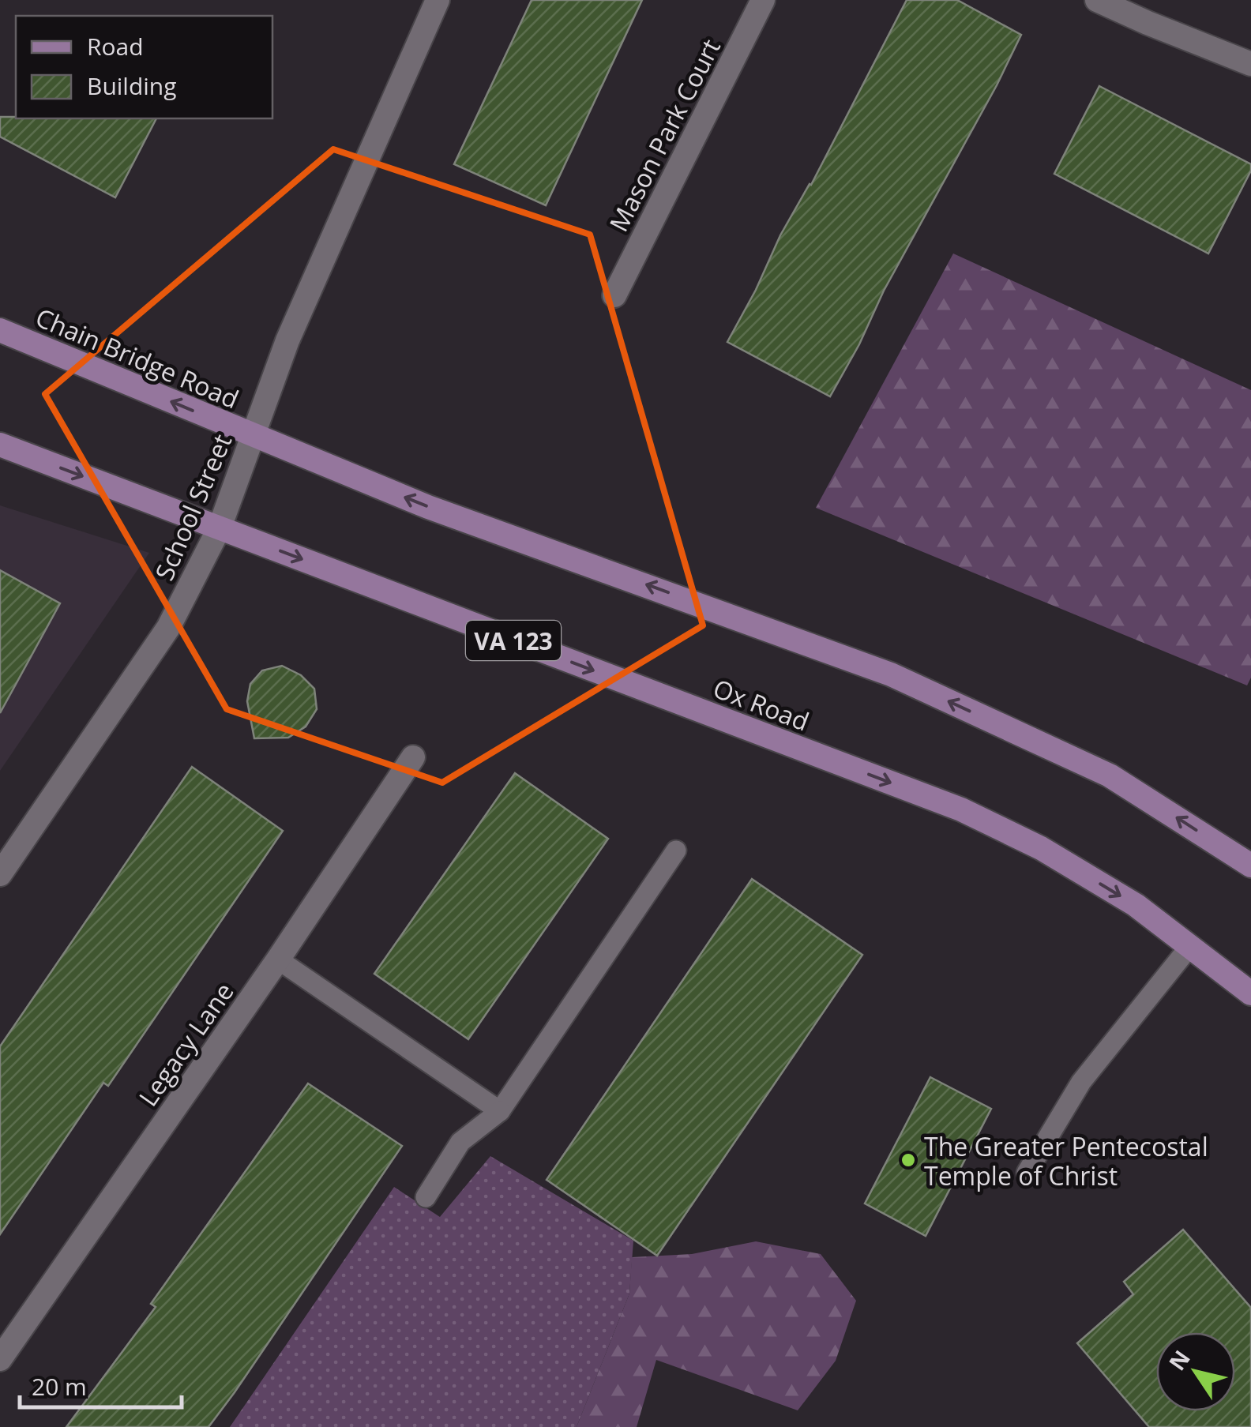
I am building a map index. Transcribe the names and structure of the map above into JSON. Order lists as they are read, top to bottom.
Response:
{
  "streets": {
    "main road": ["Chain Bridge Road", "VA 123", "Ox Road"],
    "street": ["Mason Park Court", "School Street", "Legacy Lane"]
  },
  "crossings": [
    ["Chain Bridge Road", "School Street"],
    ["School Street", "VA 123"],
    ["School Street", "Ox Road"],
    ["VA 123", "Ox Road"]
  ],
  "places": ["The Greater Pentecostal Temple of Christ"],
  "legend": ["Road", "Building"],
  "scale_bar": "20 m",
  "north": "top left"
}
